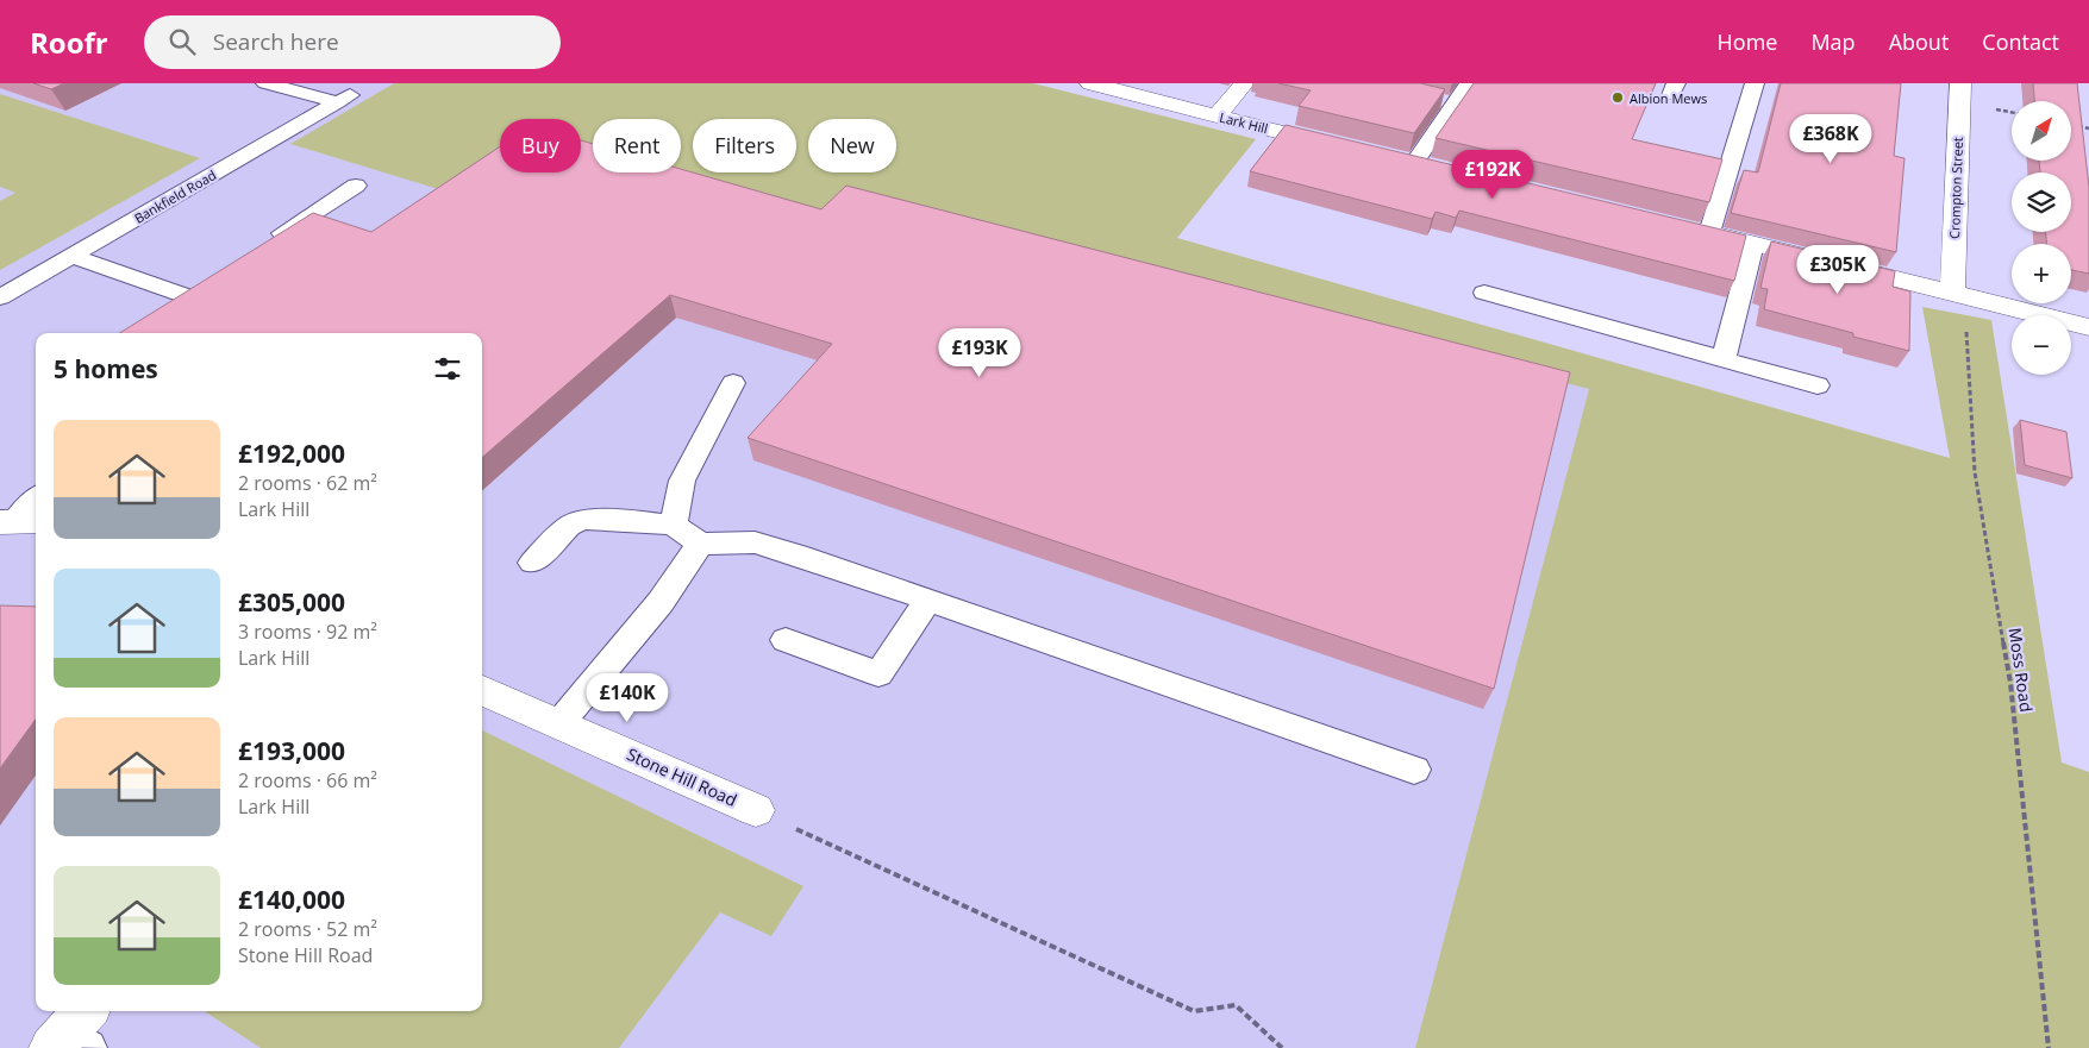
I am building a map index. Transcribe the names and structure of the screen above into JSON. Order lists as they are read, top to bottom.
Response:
{
  "streets": {
    "street": ["Lark Hill", "Crompton Street", "Stone Hill Road"],
    "lane": ["Bankfield Road"],
    "path": ["Moss Road"]
  },
  "crossings": [
    ["Crompton Street", "Moss Road"]
  ],
  "places": ["Albion Mews"],
  "north": "top right",
  "page": {
    "header": "Roofr",
    "search": "Search here",
    "nav": [
      "Home",
      "Map",
      "About",
      "Contact"
    ],
    "map_buttons": ["+", "−"],
    "price": [
      "£368K",
      "£192K",
      "£305K",
      "£193K",
      "£140K"
    ],
    "chip": [
      "Buy",
      "Rent",
      "Filters",
      "New"
    ],
    "heading": "5 homes",
    "list": [
      {
        "name": "£192,000",
        "note": "2 rooms · 62 m² · Lark Hill"
      },
      {
        "name": "£305,000",
        "note": "3 rooms · 92 m² · Lark Hill"
      },
      {
        "name": "£193,000",
        "note": "2 rooms · 66 m² · Lark Hill"
      },
      {
        "name": "£140,000",
        "note": "2 rooms · 52 m² · Stone Hill Road"
      }
    ]
  }
}
